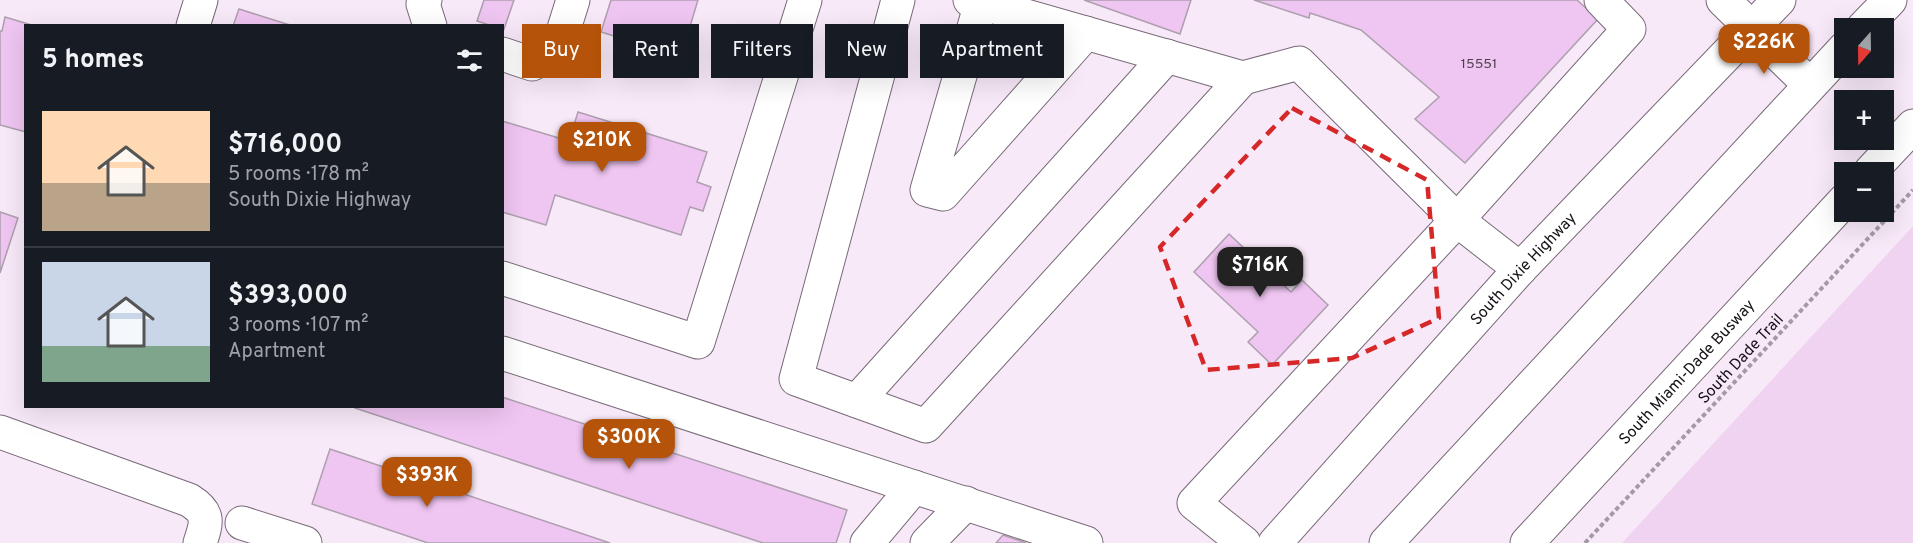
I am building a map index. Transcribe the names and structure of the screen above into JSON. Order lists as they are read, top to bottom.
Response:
{
  "streets": {
    "main road": ["South Dixie Highway", "South Miami-Dade Busway"],
    "path": ["South Dade Trail"]
  },
  "house_numbers": ["15551"],
  "north": "bottom",
  "page": {
    "map_buttons": ["+", "−"],
    "price": [
      "$226K",
      "$210K",
      "$716K",
      "$300K",
      "$393K"
    ],
    "chip": [
      "Buy",
      "Rent",
      "Filters",
      "New",
      "Apartment"
    ],
    "heading": "5 homes",
    "list": [
      {
        "name": "$716,000",
        "note": "5 rooms · 178 m² · South Dixie Highway"
      },
      {
        "name": "$393,000",
        "note": "3 rooms · 107 m² · Apartment"
      }
    ]
  }
}
